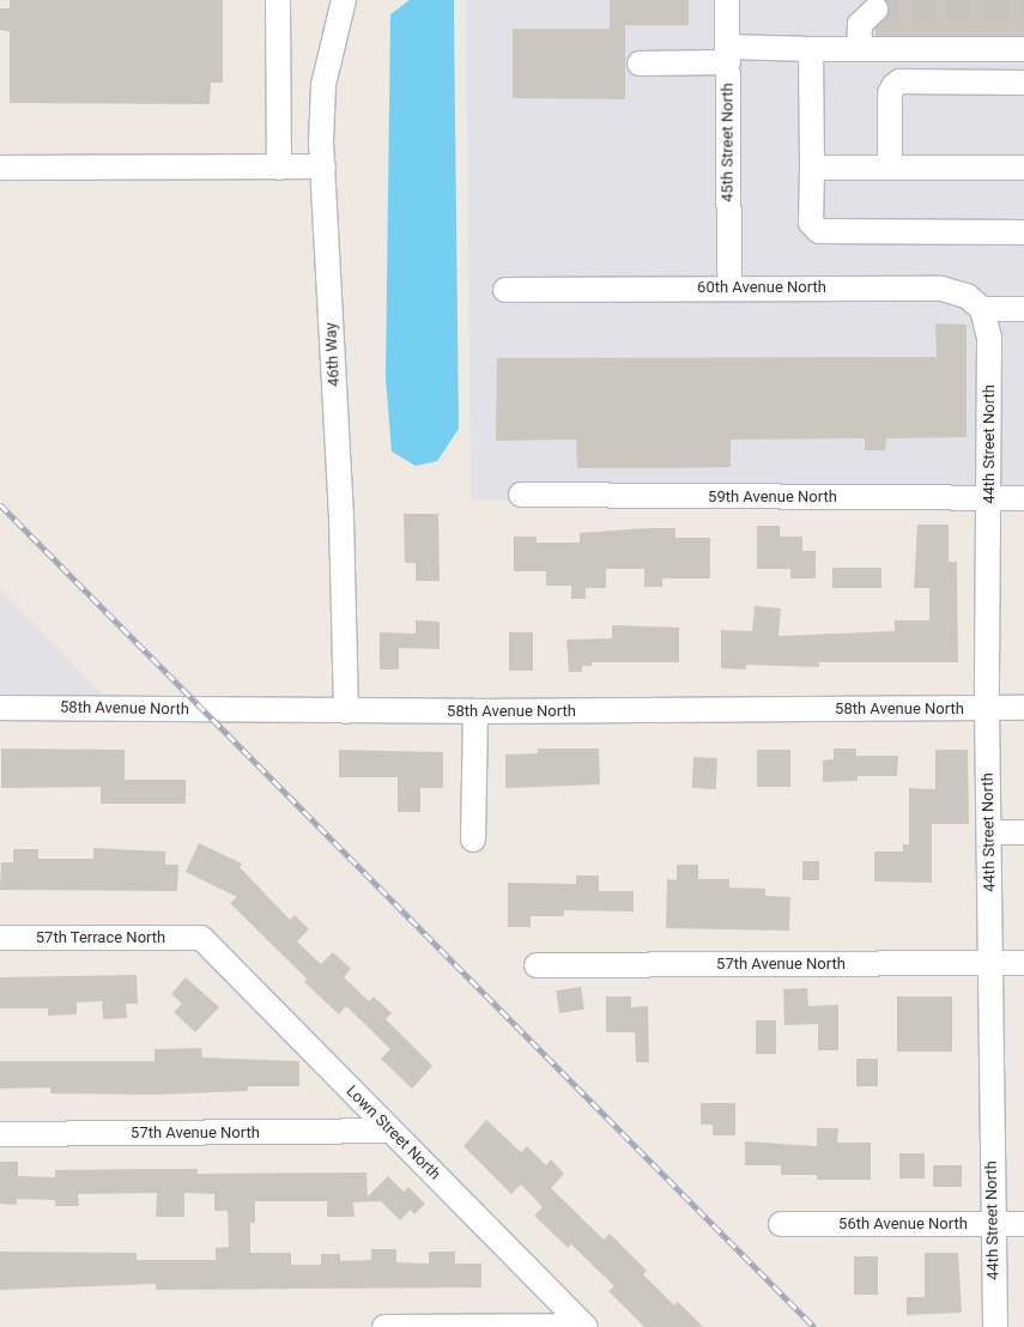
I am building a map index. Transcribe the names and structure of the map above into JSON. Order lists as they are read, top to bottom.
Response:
{
  "streets": {
    "street": [
      "45th Street North",
      "60th Avenue North",
      "46th Way",
      "44th Street North",
      "59th Avenue North",
      "58th Avenue North",
      "57th Terrace North",
      "57th Avenue North",
      "Lown Street North",
      "56th Avenue North"
    ]
  },
  "crossings": [
    ["45th Street North", "60th Avenue North"],
    ["60th Avenue North", "44th Street North"],
    ["46th Way", "58th Avenue North"],
    ["44th Street North", "59th Avenue North"],
    ["44th Street North", "58th Avenue North"],
    ["44th Street North", "57th Avenue North"],
    ["44th Street North", "56th Avenue North"],
    ["57th Terrace North", "Lown Street North"],
    ["57th Avenue North", "Lown Street North"]
  ]
}
